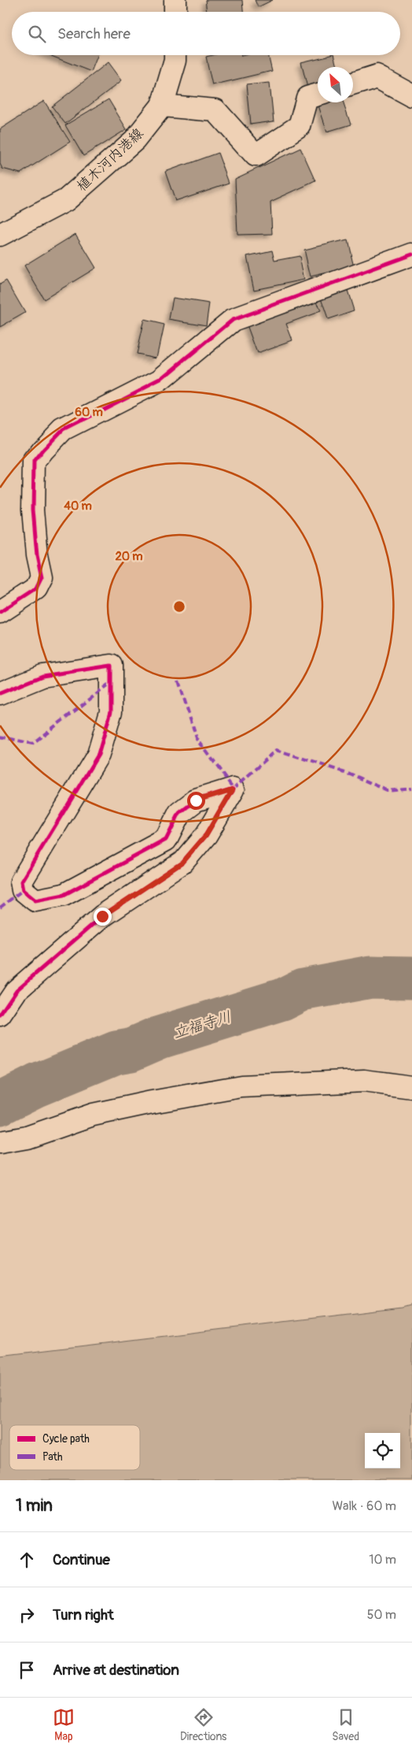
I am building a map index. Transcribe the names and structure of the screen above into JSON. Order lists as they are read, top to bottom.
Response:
{
  "streets": {
    "street": ["植木河内港線"]
  },
  "water": ["立福寺川"],
  "legend": ["Cycle path", "Path"],
  "north": "top left",
  "page": {
    "search": "Search here",
    "heading": ["1 min", "Walk · 60 m"],
    "list": [
      ["Continue", "10 m"],
      ["Turn right", "50 m"],
      "Arrive at destination"
    ],
    "nav": ["Map", "Directions", "Saved"]
  },
  "rings": ["60 m", "40 m", "20 m"]
}
